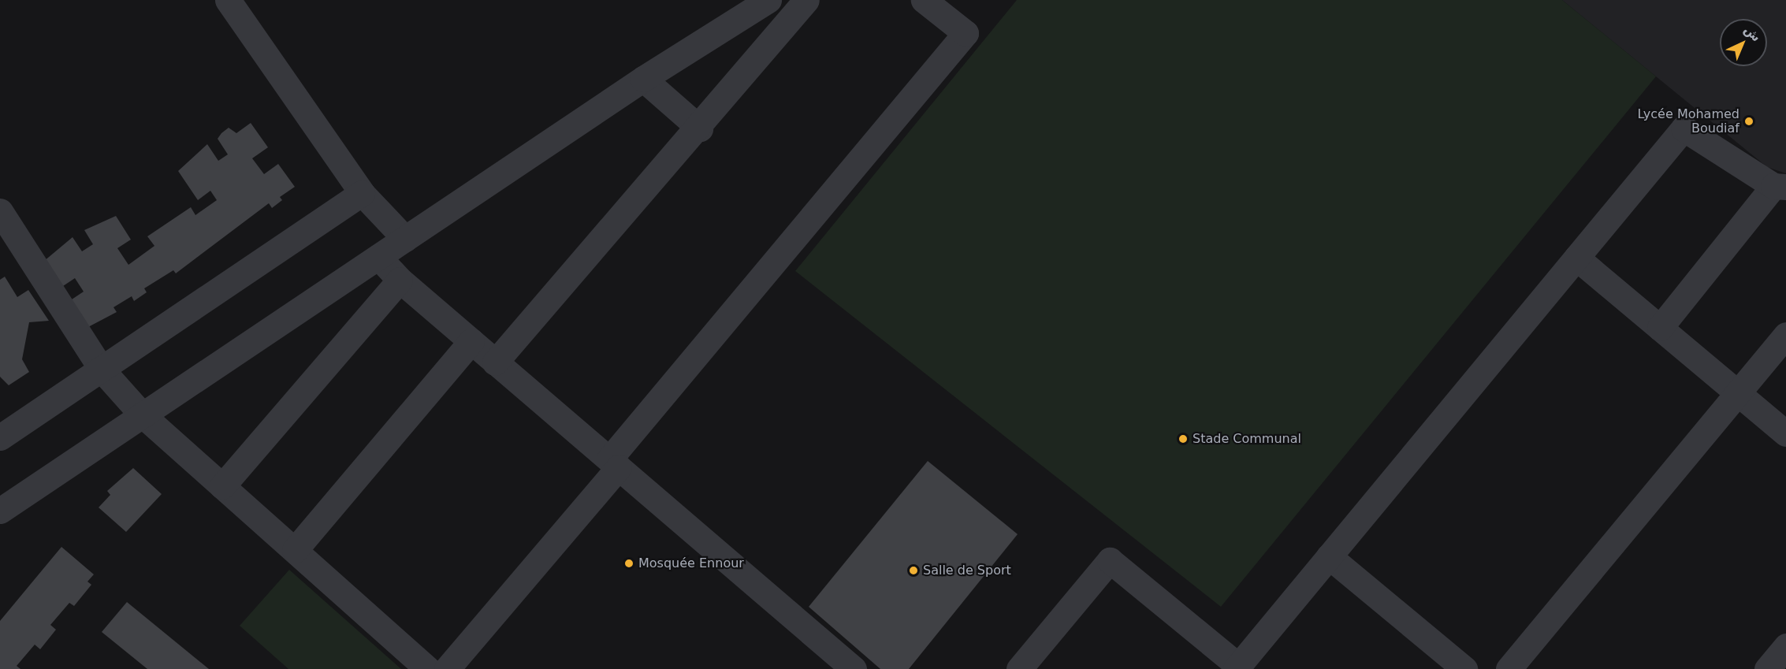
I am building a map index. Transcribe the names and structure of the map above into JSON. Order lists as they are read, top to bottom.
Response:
{
  "places": [
    "Lycée Mohamed Boudiaf",
    "Stade Communal",
    "Mosquée Ennour",
    "Salle de Sport"
  ],
  "north": "top right"
}
